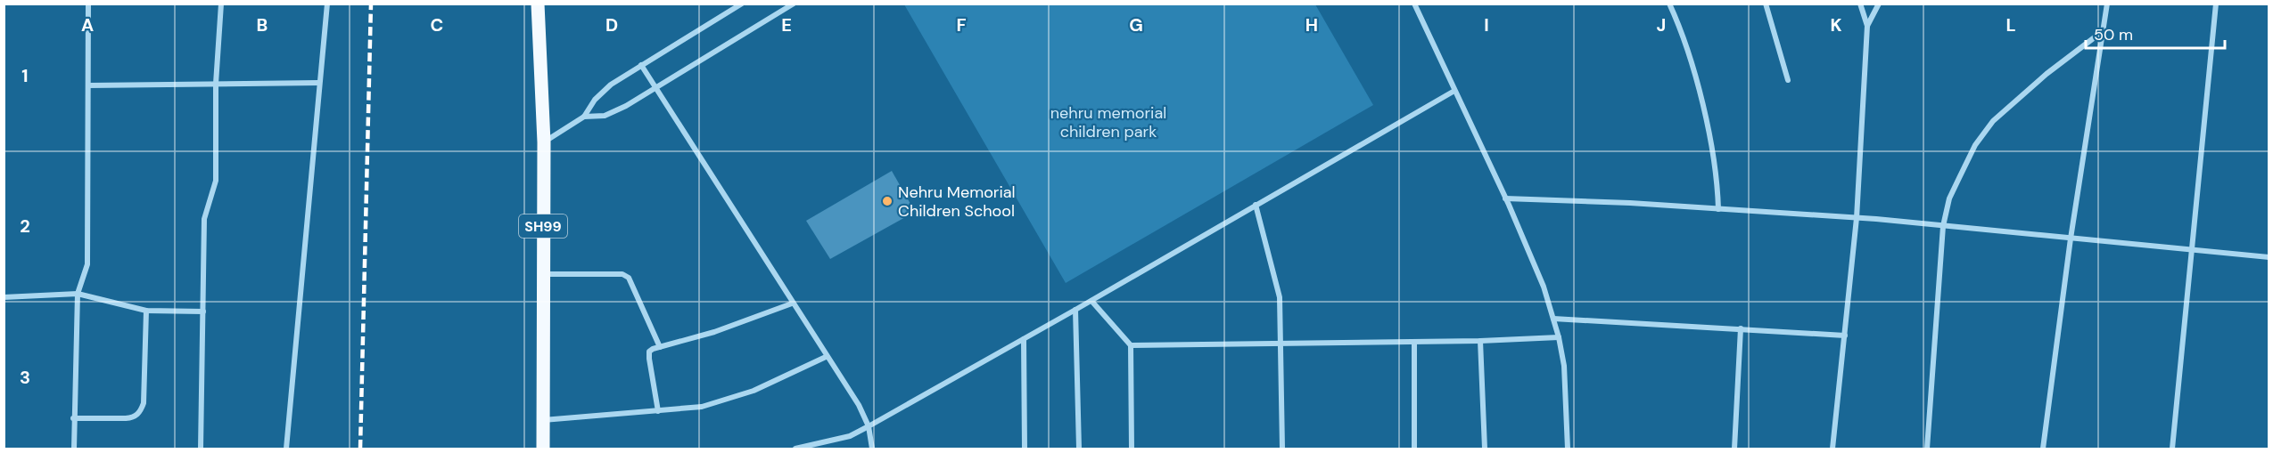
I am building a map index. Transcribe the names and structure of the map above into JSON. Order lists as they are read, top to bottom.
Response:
{
  "streets": {
    "main road": ["SH99"]
  },
  "parks": ["nehru memorial children park"],
  "places": ["Nehru Memorial Children School"],
  "scale_bar": "50 m",
  "grid": {
    "columns": [
      "A",
      "B",
      "C",
      "D",
      "E",
      "F",
      "G",
      "H",
      "I",
      "J",
      "K",
      "L"
    ],
    "rows": ["1", "2", "3"]
  }
}
